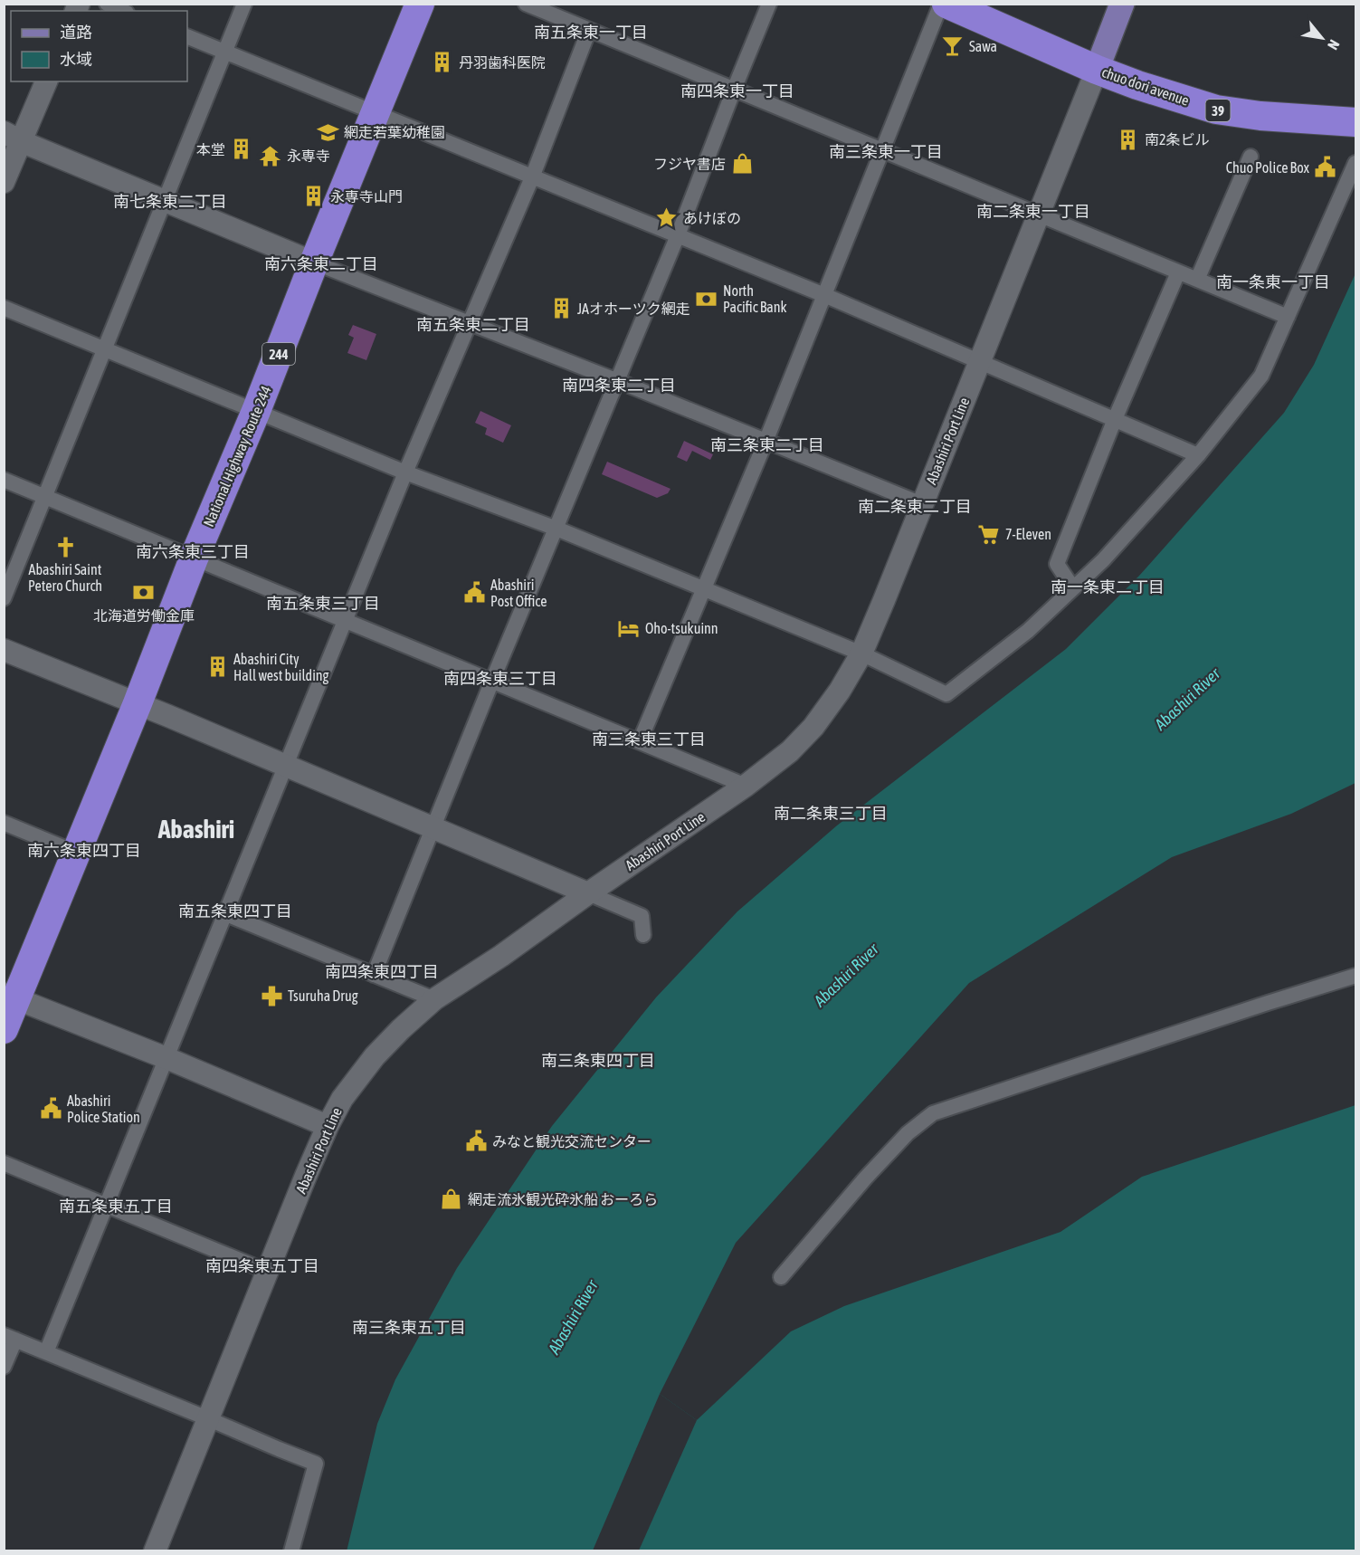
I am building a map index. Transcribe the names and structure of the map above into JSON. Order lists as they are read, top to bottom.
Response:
{
  "streets": {
    "highway": [
      "chuo dori avenue",
      "39",
      "244",
      "National Highway Route 244"
    ],
    "main road": ["Abashiri Port Line"]
  },
  "crossings": [
    ["chuo dori avenue", "Abashiri Port Line"]
  ],
  "districts": [
    "南五条東一丁目",
    "南四条東一丁目",
    "南三条東一丁目",
    "南七条東二丁目",
    "南二条東一丁目",
    "南六条東二丁目",
    "南一条東一丁目",
    "南五条東二丁目",
    "南四条東二丁目",
    "南三条東二丁目",
    "南二条東二丁目",
    "南六条東三丁目",
    "南一条東二丁目",
    "南五条東三丁目",
    "南四条東三丁目",
    "南三条東三丁目",
    "南二条東三丁目",
    "Abashiri",
    "南六条東四丁目",
    "南五条東四丁目",
    "南四条東四丁目",
    "南三条東四丁目",
    "南五条東五丁目",
    "南四条東五丁目",
    "南三条東五丁目"
  ],
  "water": ["Abashiri River"],
  "places": {
    "bar": ["Sawa"],
    "building": [
      "丹羽歯科医院",
      "南2条ビル",
      "本堂",
      "永専寺山門",
      "JAオホーツク網走",
      "Abashiri City Hall west building"
    ],
    "school or university": ["網走若葉幼稚園"],
    "temple": ["永専寺"],
    "shop": ["フジヤ書店", "網走流氷観光砕氷船 おーろら"],
    "public building": [
      "Chuo Police Box",
      "Abashiri Post Office",
      "Abashiri Police Station",
      "みなと観光交流センター"
    ],
    "place": ["あけぼの"],
    "bank": ["North Pacific Bank", "北海道労働金庫"],
    "supermarket": ["7-Eleven"],
    "church": ["Abashiri Saint Petero Church"],
    "hotel": ["Oho-tsukuinn"],
    "pharmacy": ["Tsuruha Drug"]
  },
  "legend": ["道路", "水域"],
  "north": "bottom right"
}
